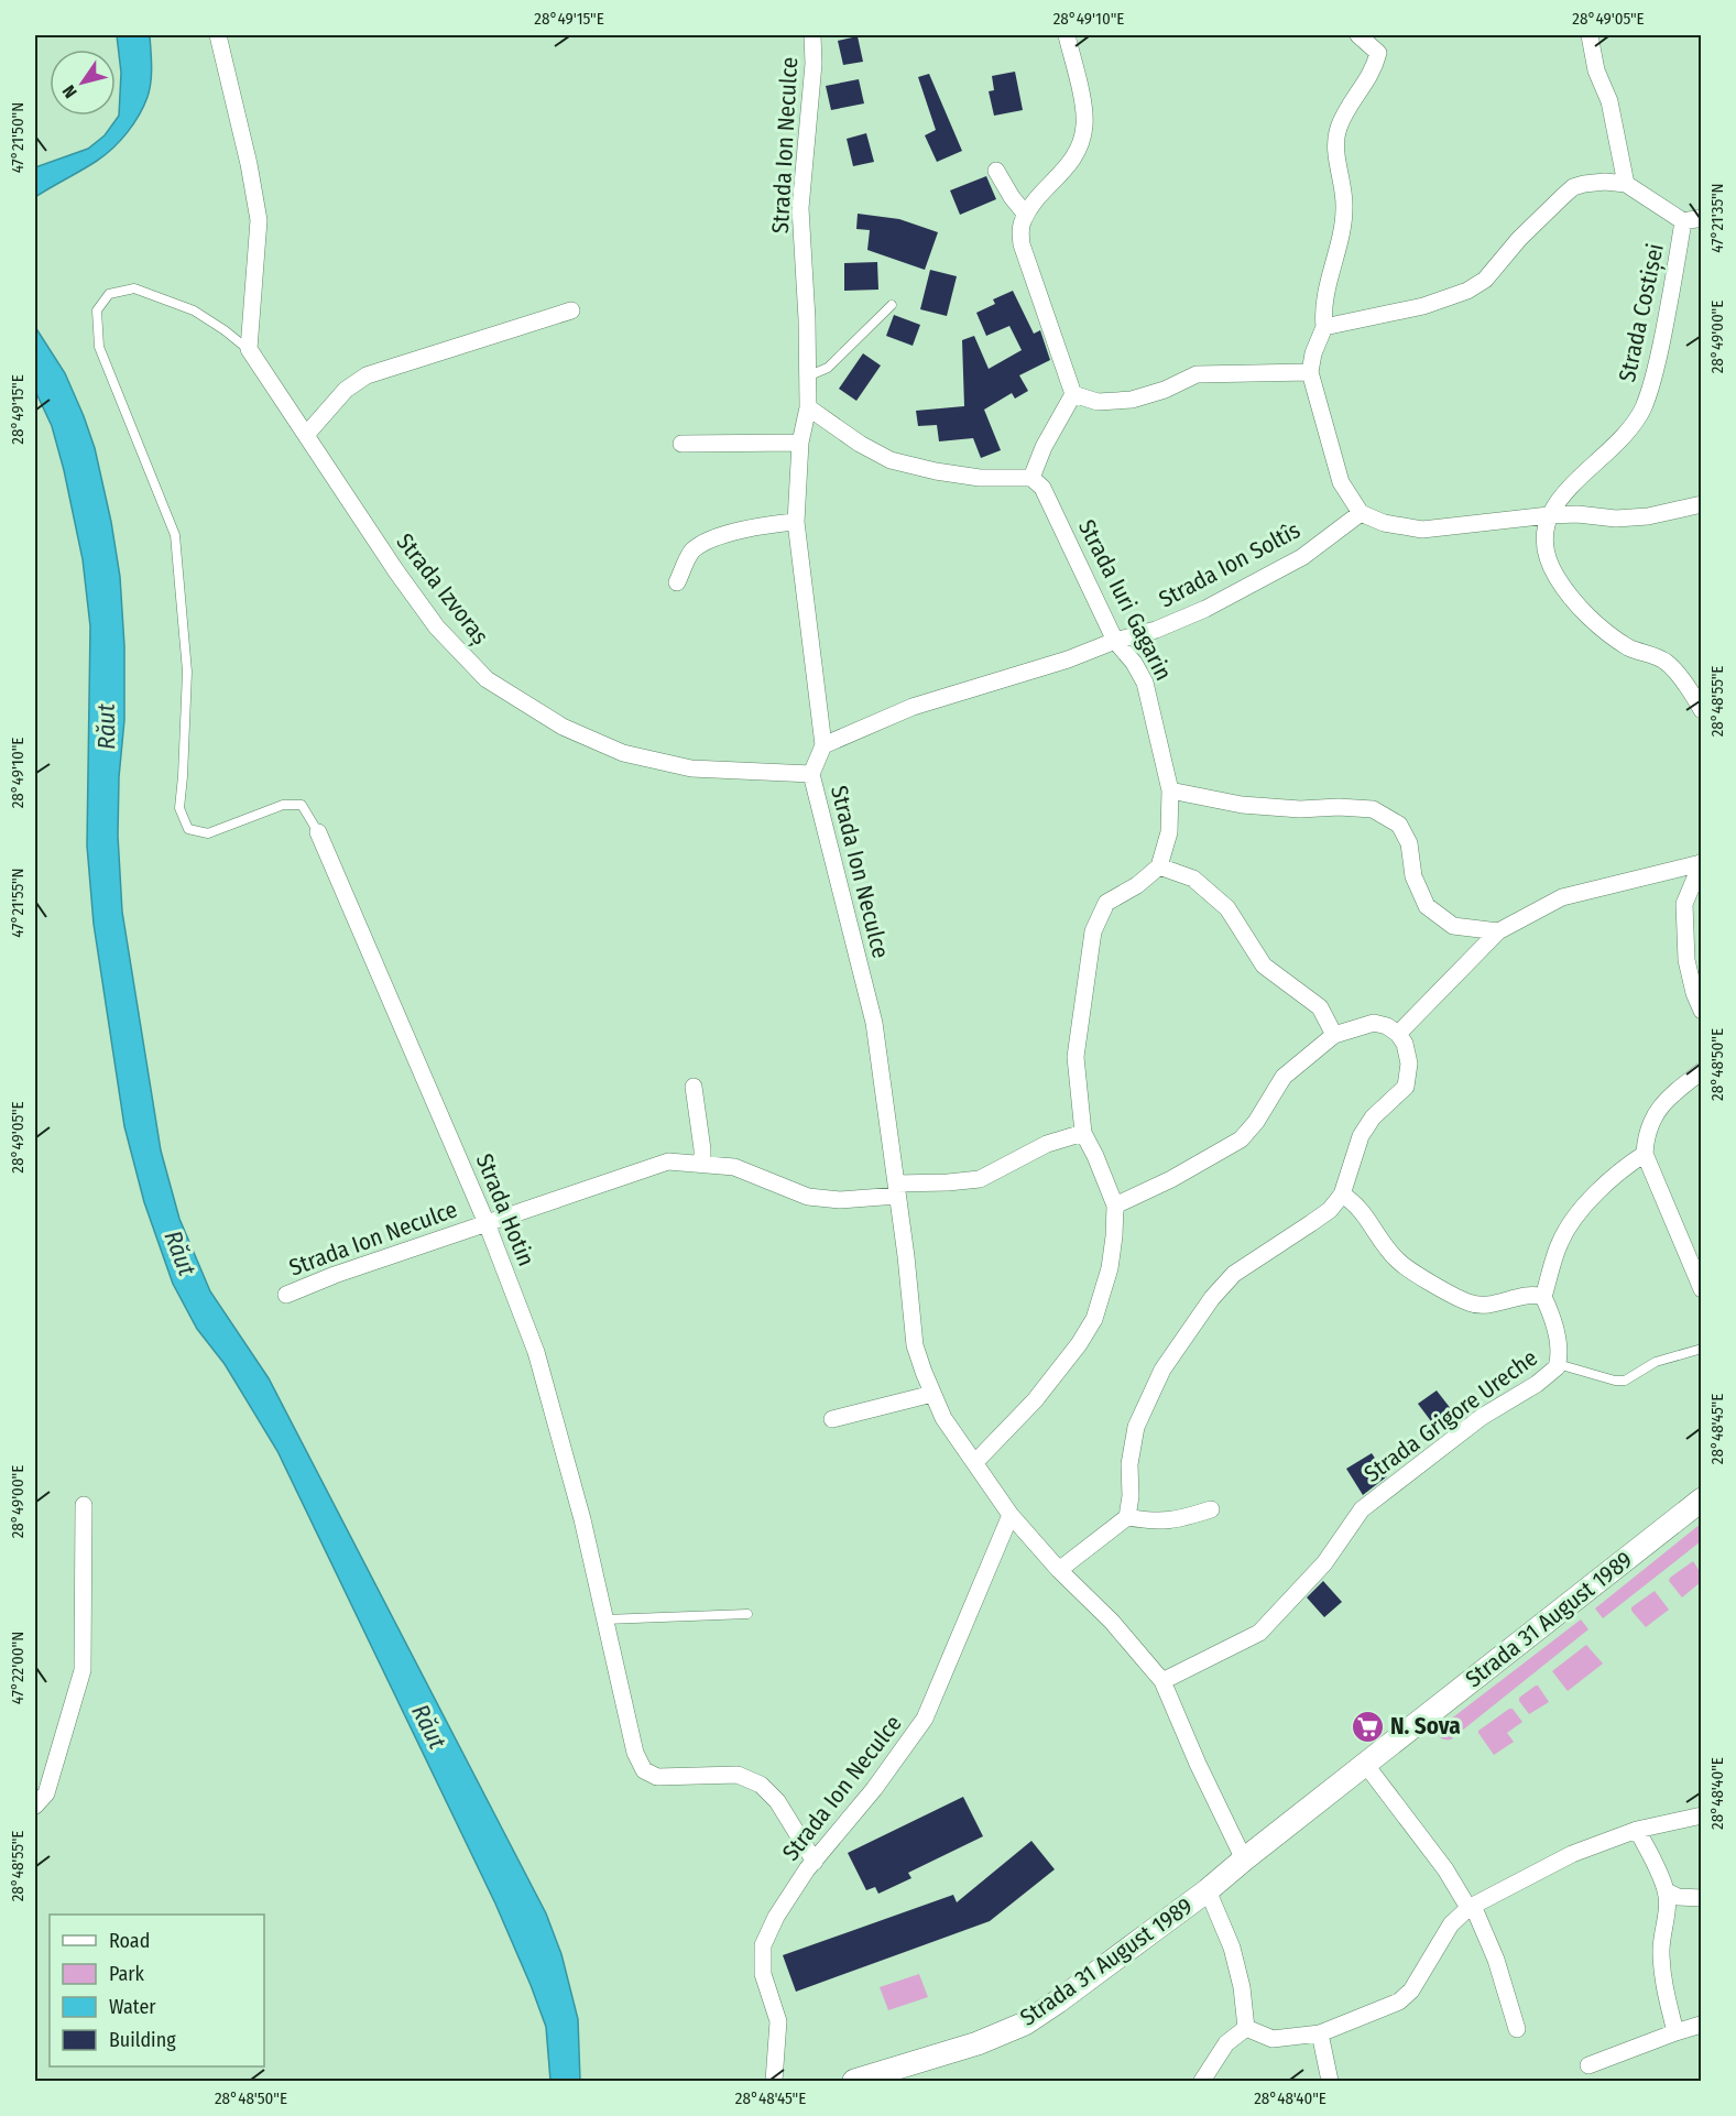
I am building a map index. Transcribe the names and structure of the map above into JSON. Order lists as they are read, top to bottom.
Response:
{
  "streets": {
    "main road": ["Strada 31 August 1989"],
    "street": [
      "Strada Ion Neculce",
      "Strada Costișei",
      "Strada Ion Soltîs",
      "Strada Izvoraș",
      "Strada Iuri Gagarin",
      "Strada Hotin",
      "Strada Grigore Ureche"
    ]
  },
  "crossings": [
    ["Strada Ion Neculce", "Strada Ion Soltîs"],
    ["Strada Ion Neculce", "Strada Izvoraș"],
    ["Strada Ion Neculce", "Strada Hotin"],
    ["Strada Ion Soltîs", "Strada Iuri Gagarin"]
  ],
  "water": ["Răut"],
  "places": {
    "supermarket": ["N. Sova"]
  },
  "legend": [
    "Road",
    "Park",
    "Water",
    "Building"
  ],
  "north": "bottom left",
  "coordinates": [
    "28°49'15\"E",
    "28°49'10\"E",
    "28°49'05\"E",
    "47°21'50\"N",
    "47°21'35\"N",
    "28°49'00\"E",
    "28°48'55\"E",
    "47°21'55\"N",
    "28°48'50\"E",
    "28°48'45\"E",
    "47°22'00\"N",
    "28°48'40\"E"
  ]
}
